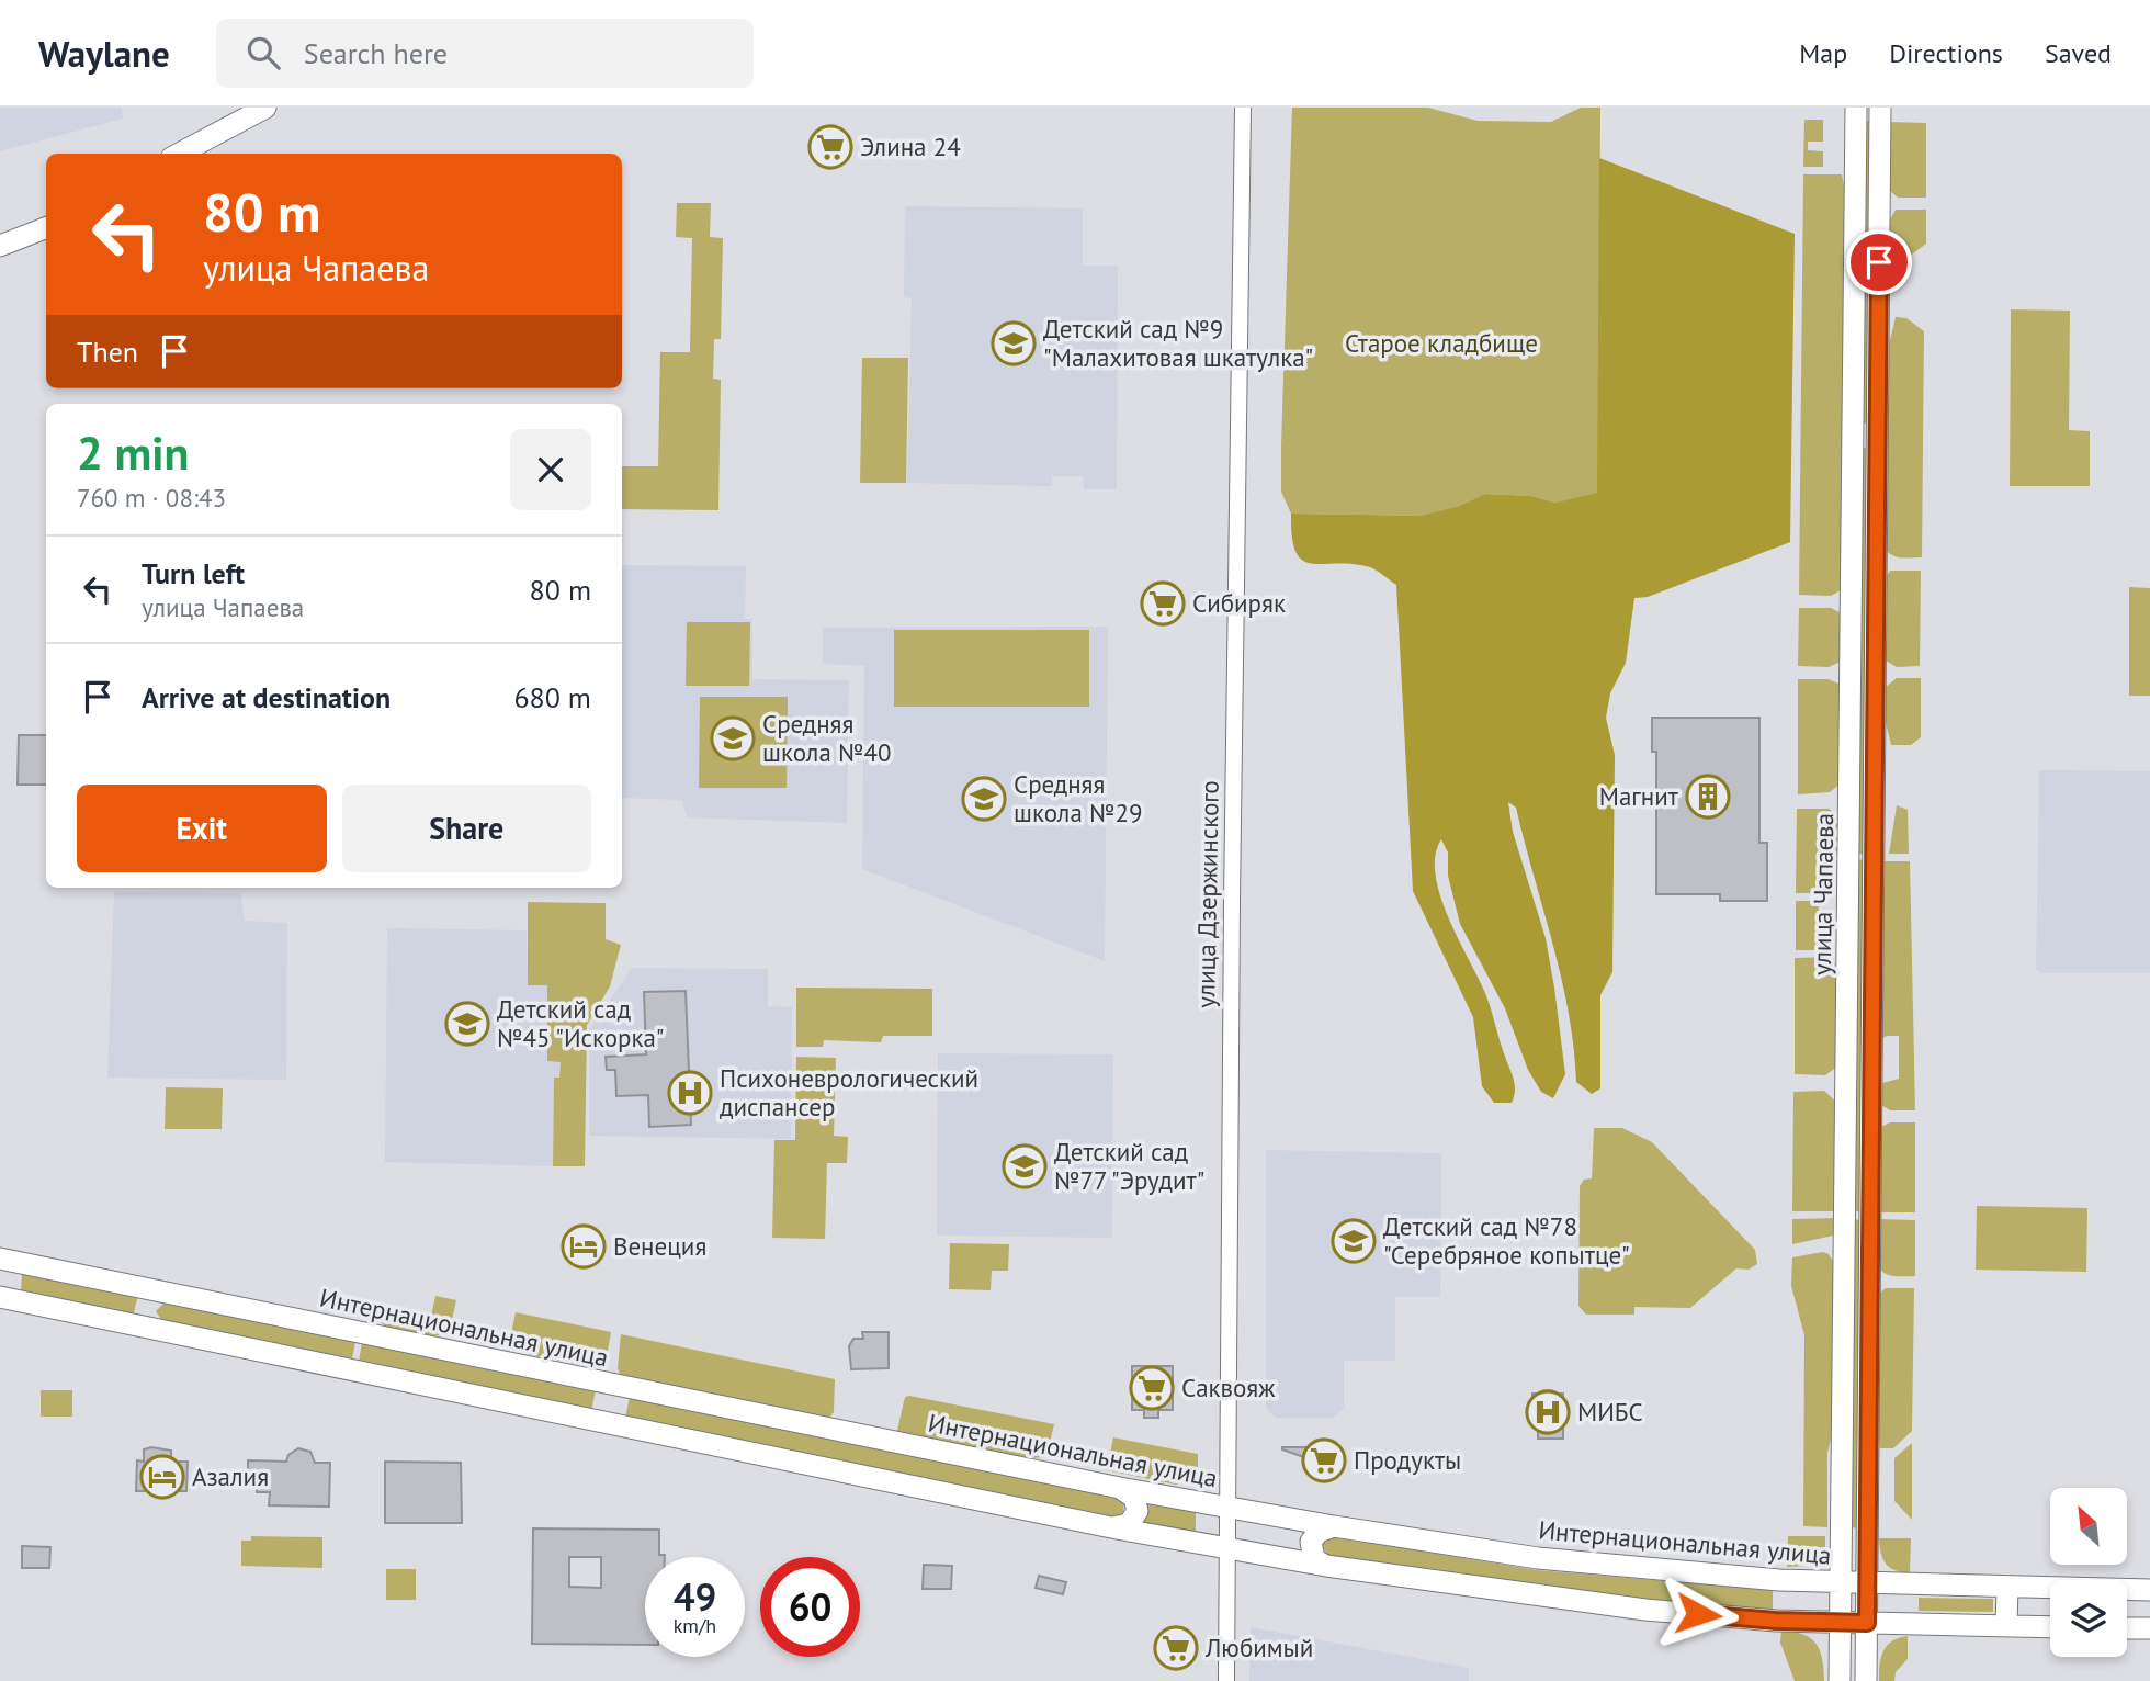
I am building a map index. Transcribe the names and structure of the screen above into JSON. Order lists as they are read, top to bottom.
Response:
{
  "streets": {
    "main road": ["улица Чапаева", "Интернациональная улица"],
    "street": ["улица Дзержинского"]
  },
  "crossings": [
    ["улица Дзержинского", "Интернациональная улица"],
    ["улица Чапаева", "Интернациональная улица"]
  ],
  "parks": ["Старое кладбище"],
  "places": {
    "supermarket": [
      "Элина 24",
      "Сибиряк",
      "Саквояж",
      "Продукты",
      "Любимый"
    ],
    "school or university": [
      "Детский сад №9 \"Малахитовая шкатулка\"",
      "Средняя школа №40",
      "Средняя школа №29",
      "Детский сад №45 \"Искорка\"",
      "Детский сад №77 \"Эрудит\"",
      "Детский сад №78 \"Серебряное копытце\""
    ],
    "building": ["Магнит"],
    "hospital": ["Психоневрологический диспансер", "МИБС"],
    "hotel": ["Венеция", "Азалия"]
  },
  "north": "top left",
  "page": {
    "header": "Waylane",
    "search": "Search here",
    "nav": ["Map", "Directions", "Saved"],
    "turn": ["80 m", "улица Чапаева"],
    "then": "Then",
    "heading": ["2 min", "760 m · 08:43"],
    "list": [
      {
        "name": "Turn left",
        "note": "улица Чапаева",
        "value": "80 m"
      },
      {
        "name": "Arrive at destination",
        "value": "680 m"
      }
    ],
    "buttons": ["Exit", "Share"],
    "speed": "49 km/h",
    "limit": "60"
  }
}
